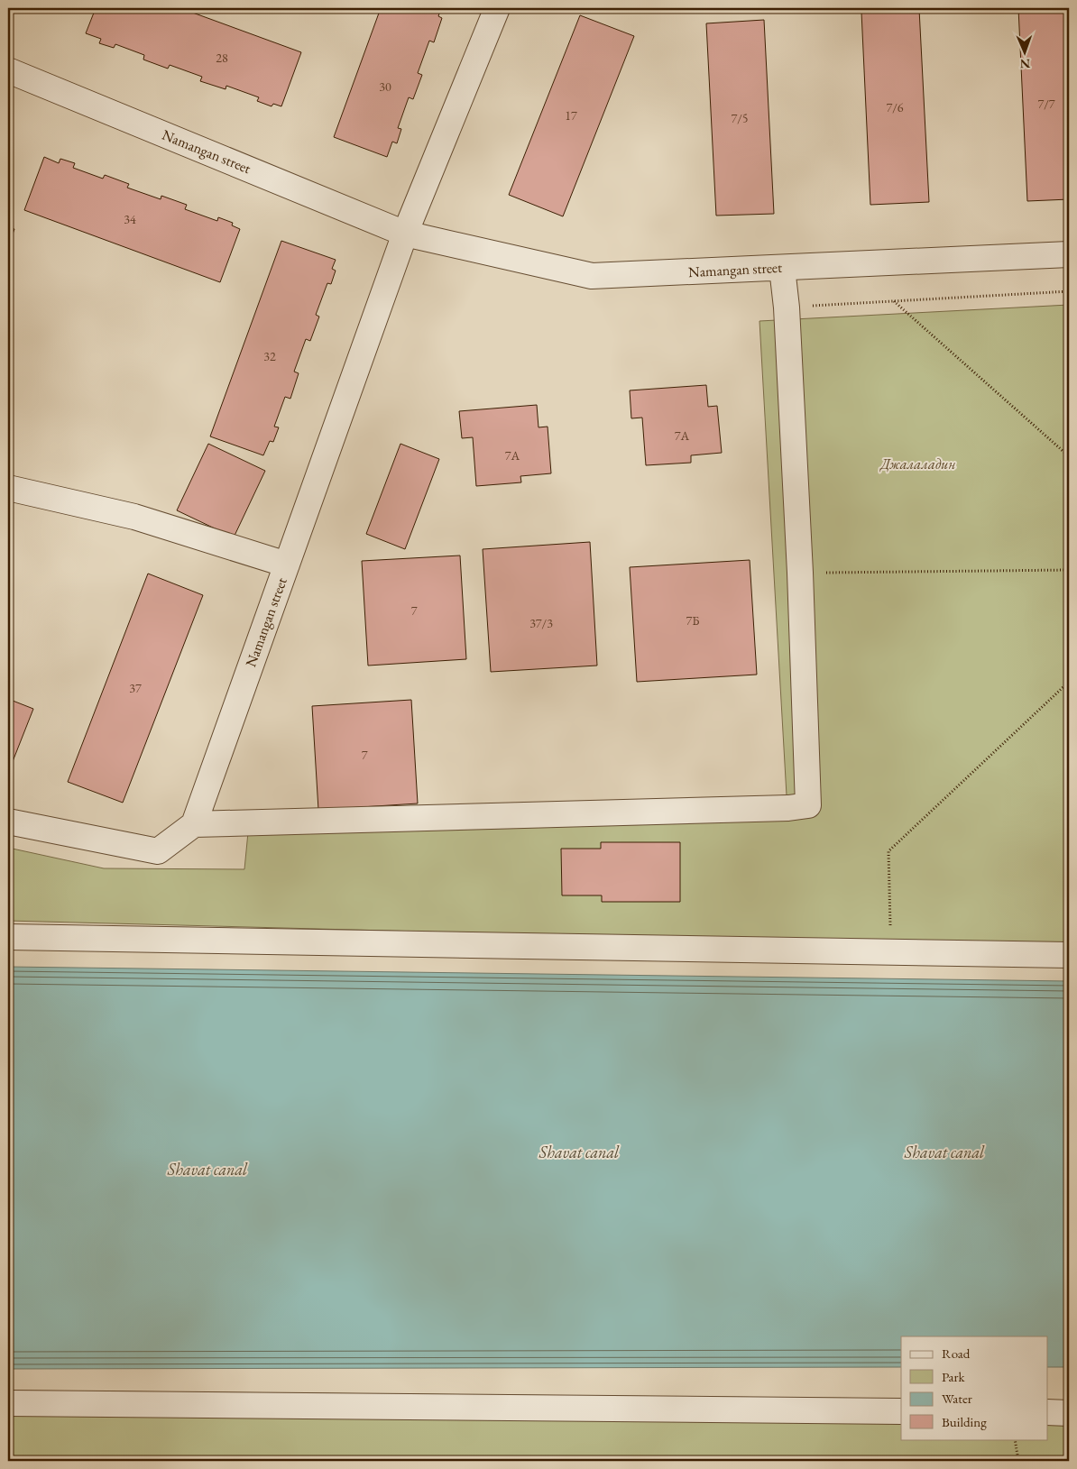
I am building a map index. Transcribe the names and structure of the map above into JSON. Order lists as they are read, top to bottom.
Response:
{
  "streets": {
    "street": ["Namangan street"]
  },
  "water": ["Shavat canal"],
  "parks": ["Джалаладин"],
  "house_numbers": [
    "28",
    "30",
    "7/7",
    "7/6",
    "17",
    "7/5",
    "34",
    "32",
    "7A",
    "7A",
    "7",
    "7Б",
    "37/3",
    "37",
    "7"
  ],
  "legend": [
    "Road",
    "Park",
    "Water",
    "Building"
  ],
  "north": "bottom"
}
